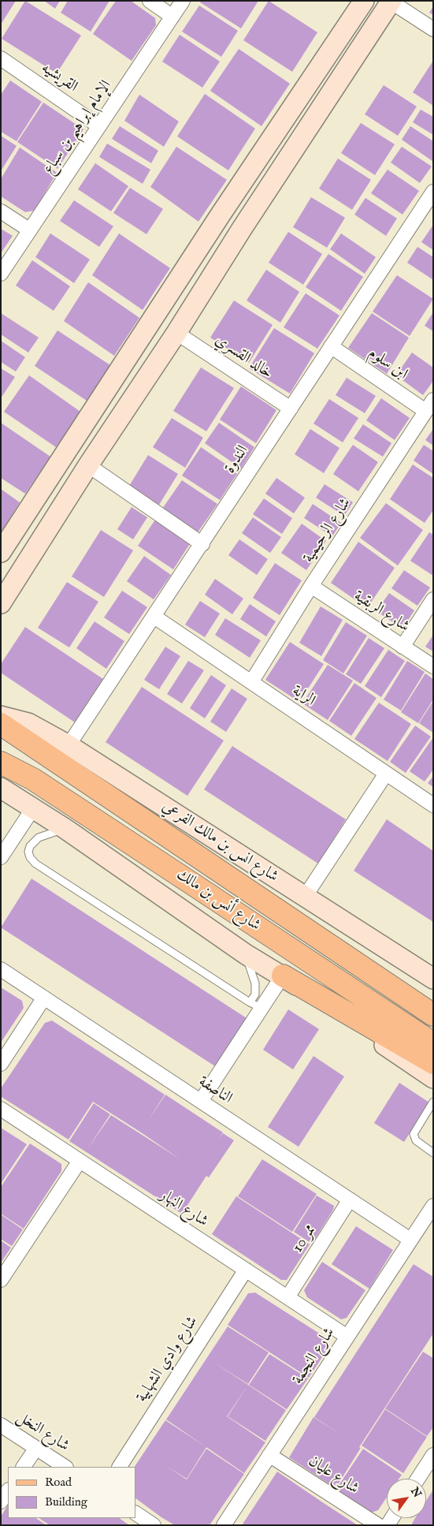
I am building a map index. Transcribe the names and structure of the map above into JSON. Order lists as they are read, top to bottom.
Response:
{
  "streets": {
    "main road": ["شارع أنس بن مالك"],
    "street": [
      "القريشيه",
      "الإمام إبراهيم بن سباع",
      "خالد القسري",
      "ابن سلوم",
      "الندوة",
      "شارع الرحيمية",
      "شارع الربقية",
      "الراية",
      "شارع انس بن مالك الفرعي",
      "الناصفة",
      "شارع النهار",
      "ممر 10",
      "شارع النجمة",
      "شارع وادي الشهابية",
      "شارع النخل",
      "شارع عليان"
    ]
  },
  "crossings": [
    ["القريشيه", "الإمام إبراهيم بن سباع"],
    ["خالد القسري", "الندوة"],
    ["ابن سلوم", "الندوة"],
    ["ابن سلوم", "شارع الرحيمية"],
    ["الندوة", "الراية"],
    ["الندوة", "شارع انس بن مالك الفرعي"],
    ["شارع الرحيمية", "شارع الربقية"],
    ["شارع الرحيمية", "الراية"],
    ["الناصفة", "ممر 10"],
    ["الناصفة", "شارع النجمة"],
    ["شارع النهار", "ممر 10"],
    ["شارع النهار", "شارع النجمة"],
    ["شارع النهار", "شارع وادي الشهابية"],
    ["شارع النجمة", "شارع عليان"]
  ],
  "legend": ["Road", "Building"],
  "north": "top right"
}
